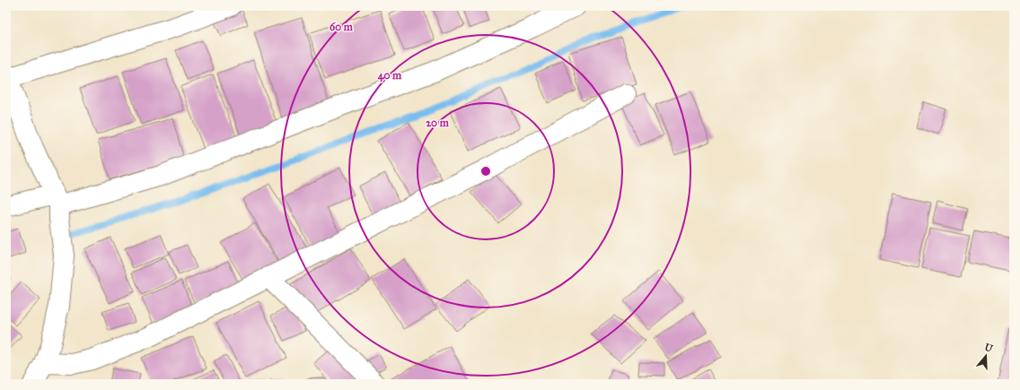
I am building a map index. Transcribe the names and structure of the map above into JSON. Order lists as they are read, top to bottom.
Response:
{
  "north": "top",
  "rings": ["60 m", "40 m", "20 m"]
}
